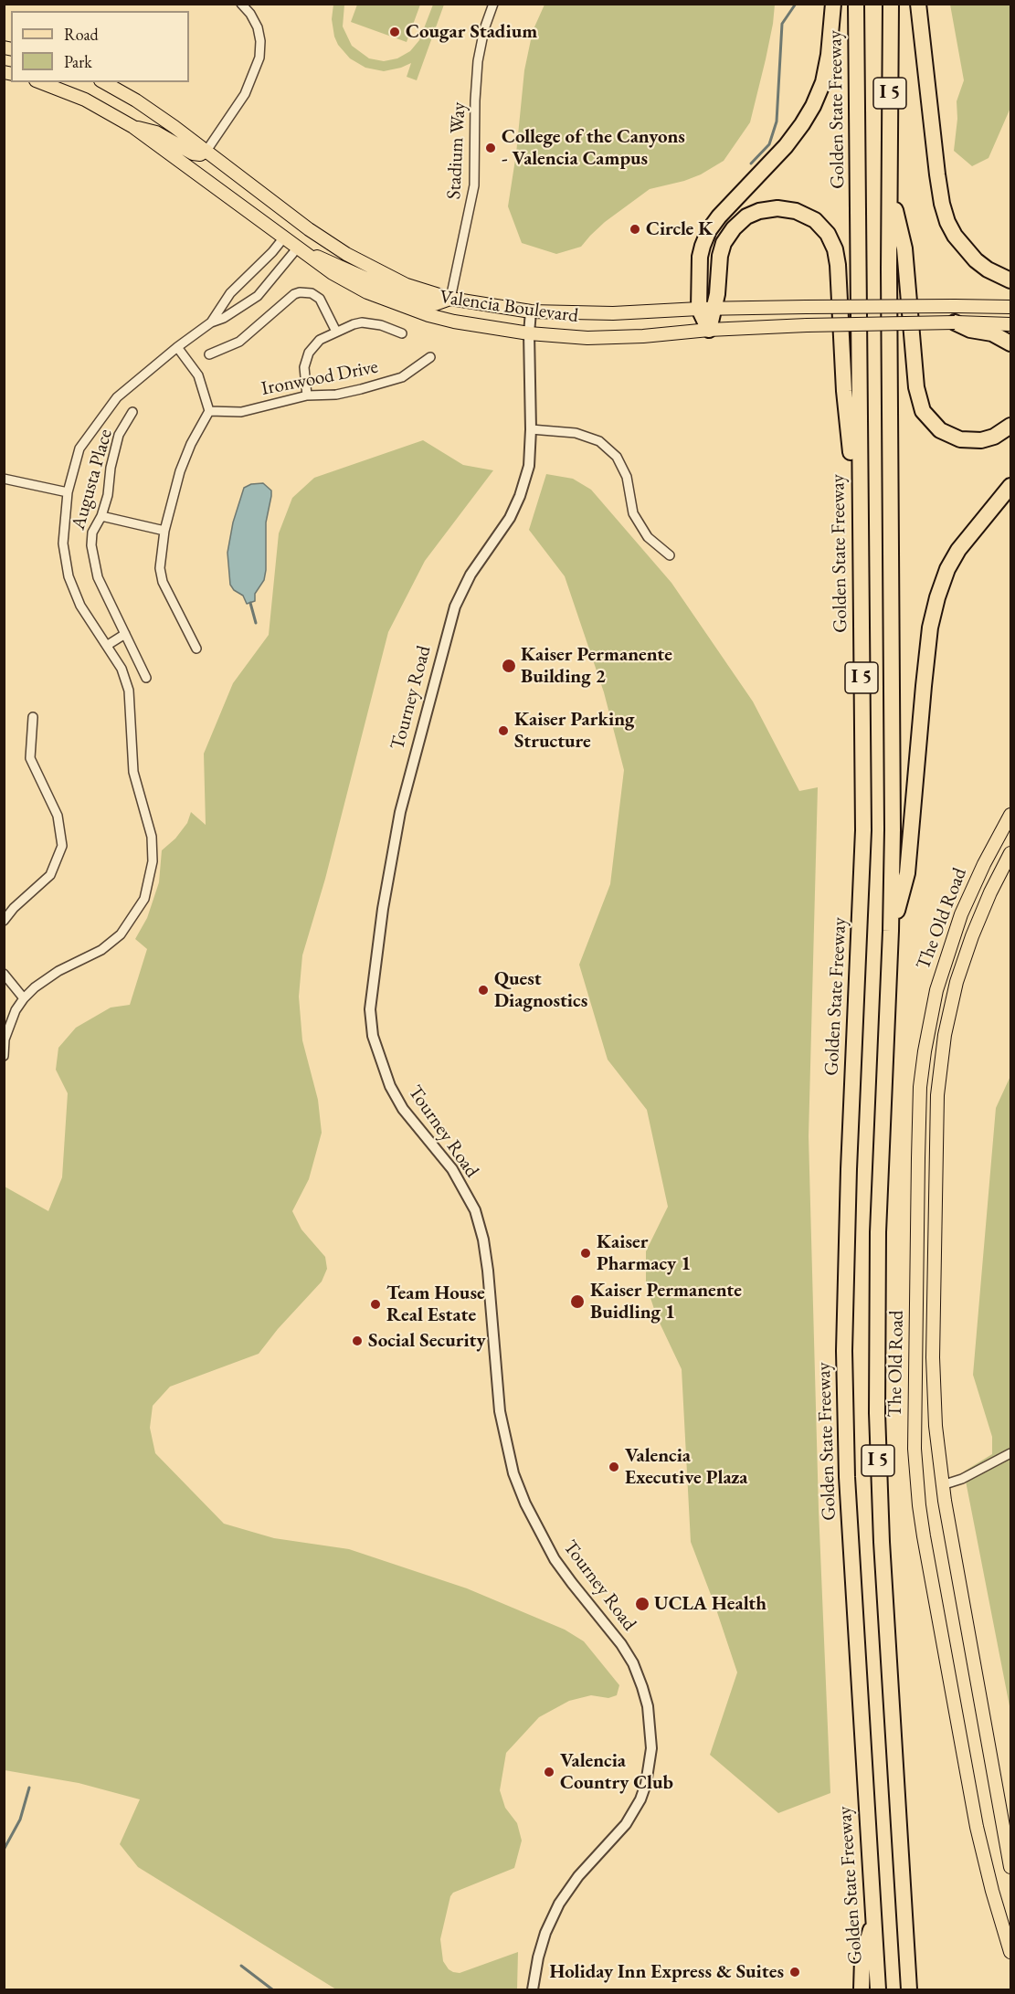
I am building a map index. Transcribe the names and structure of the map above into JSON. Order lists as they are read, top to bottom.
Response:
{
  "streets": {
    "highway": ["I 5", "Golden State Freeway"],
    "main road": ["Valencia Boulevard", "The Old Road"],
    "street": [
      "Stadium Way",
      "Ironwood Drive",
      "Augusta Place",
      "Tourney Road"
    ]
  },
  "crossings": [
    ["I 5", "Golden State Freeway"],
    ["Stadium Way", "Valencia Boulevard"],
    ["Valencia Boulevard", "Tourney Road"]
  ],
  "places": [
    "Cougar Stadium",
    "College of the Canyons - Valencia Campus",
    "Circle K",
    "Kaiser Permanente Building 2",
    "Kaiser Parking Structure",
    "Quest Diagnostics",
    "Kaiser Pharmacy 1",
    "Kaiser Permanente Buidling 1",
    "Team House Real Estate",
    "Social Security",
    "Valencia Executive Plaza",
    "UCLA Health",
    "Valencia Country Club",
    "Holiday Inn Express & Suites"
  ],
  "legend": ["Road", "Park"]
}
